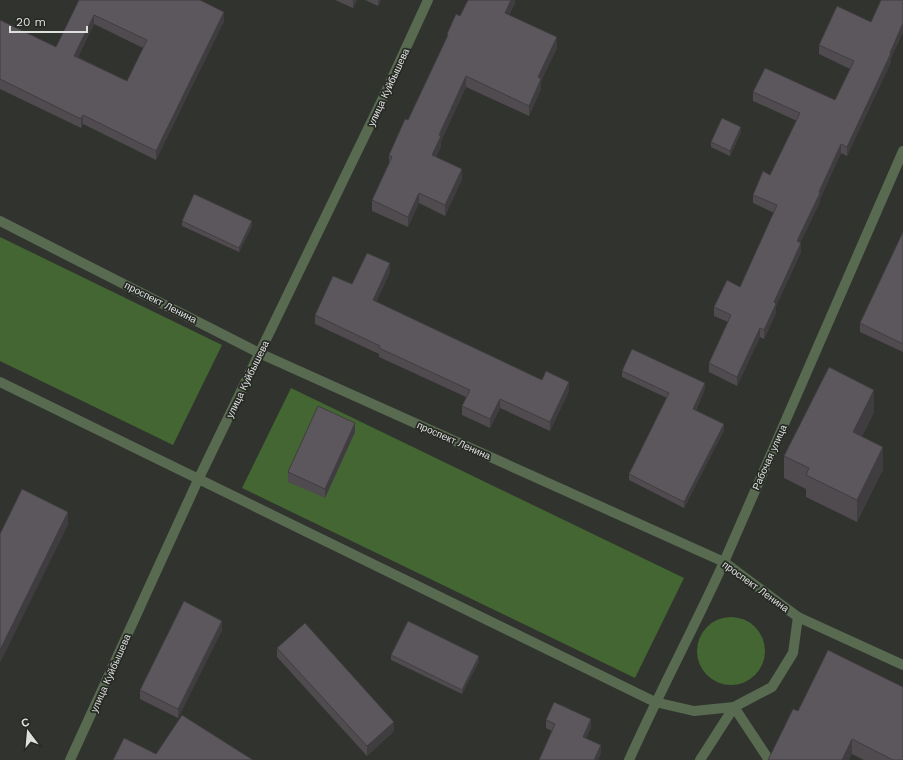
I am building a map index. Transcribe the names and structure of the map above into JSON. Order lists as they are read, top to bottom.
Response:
{
  "streets": {
    "street": ["улица Куйбышева", "проспект Ленина", "Рабочая улица"]
  },
  "crossings": [
    ["улица Куйбышева", "проспект Ленина"],
    ["проспект Ленина", "Рабочая улица"]
  ],
  "scale_bar": "20 m",
  "north": "top"
}
